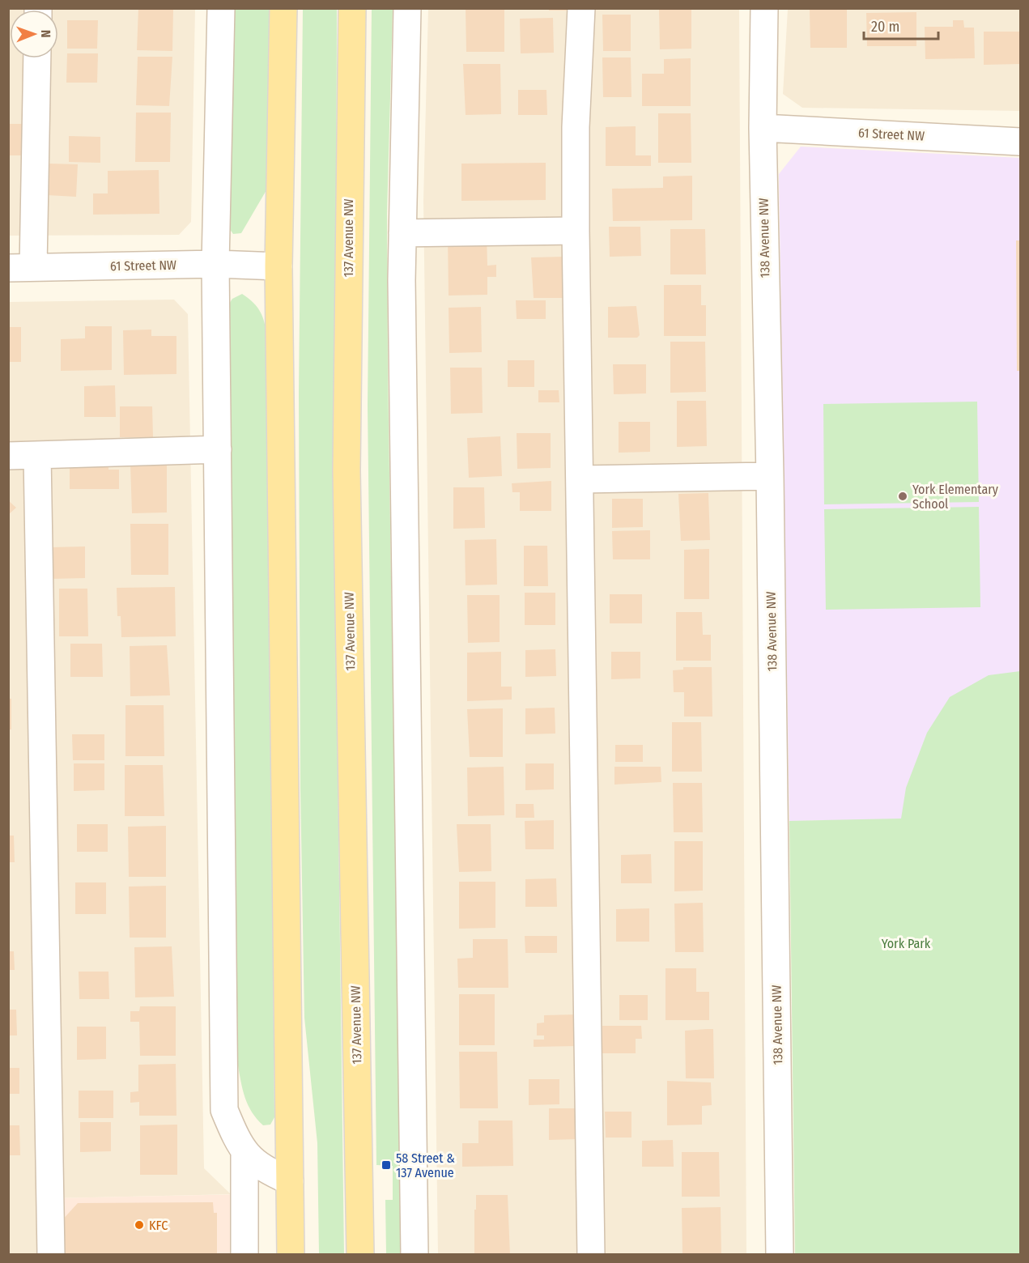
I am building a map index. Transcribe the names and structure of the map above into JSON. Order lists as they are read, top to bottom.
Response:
{
  "streets": {
    "main road": ["137 Avenue NW"],
    "street": ["61 Street NW", "138 Avenue NW"]
  },
  "crossings": [
    ["61 Street NW", "138 Avenue NW"]
  ],
  "parks": ["York Park"],
  "places": {
    "other": ["York Elementary School", "KFC"],
    "transit": ["58 Street & 137 Avenue"]
  },
  "scale_bar": "20 m",
  "north": "right"
}
